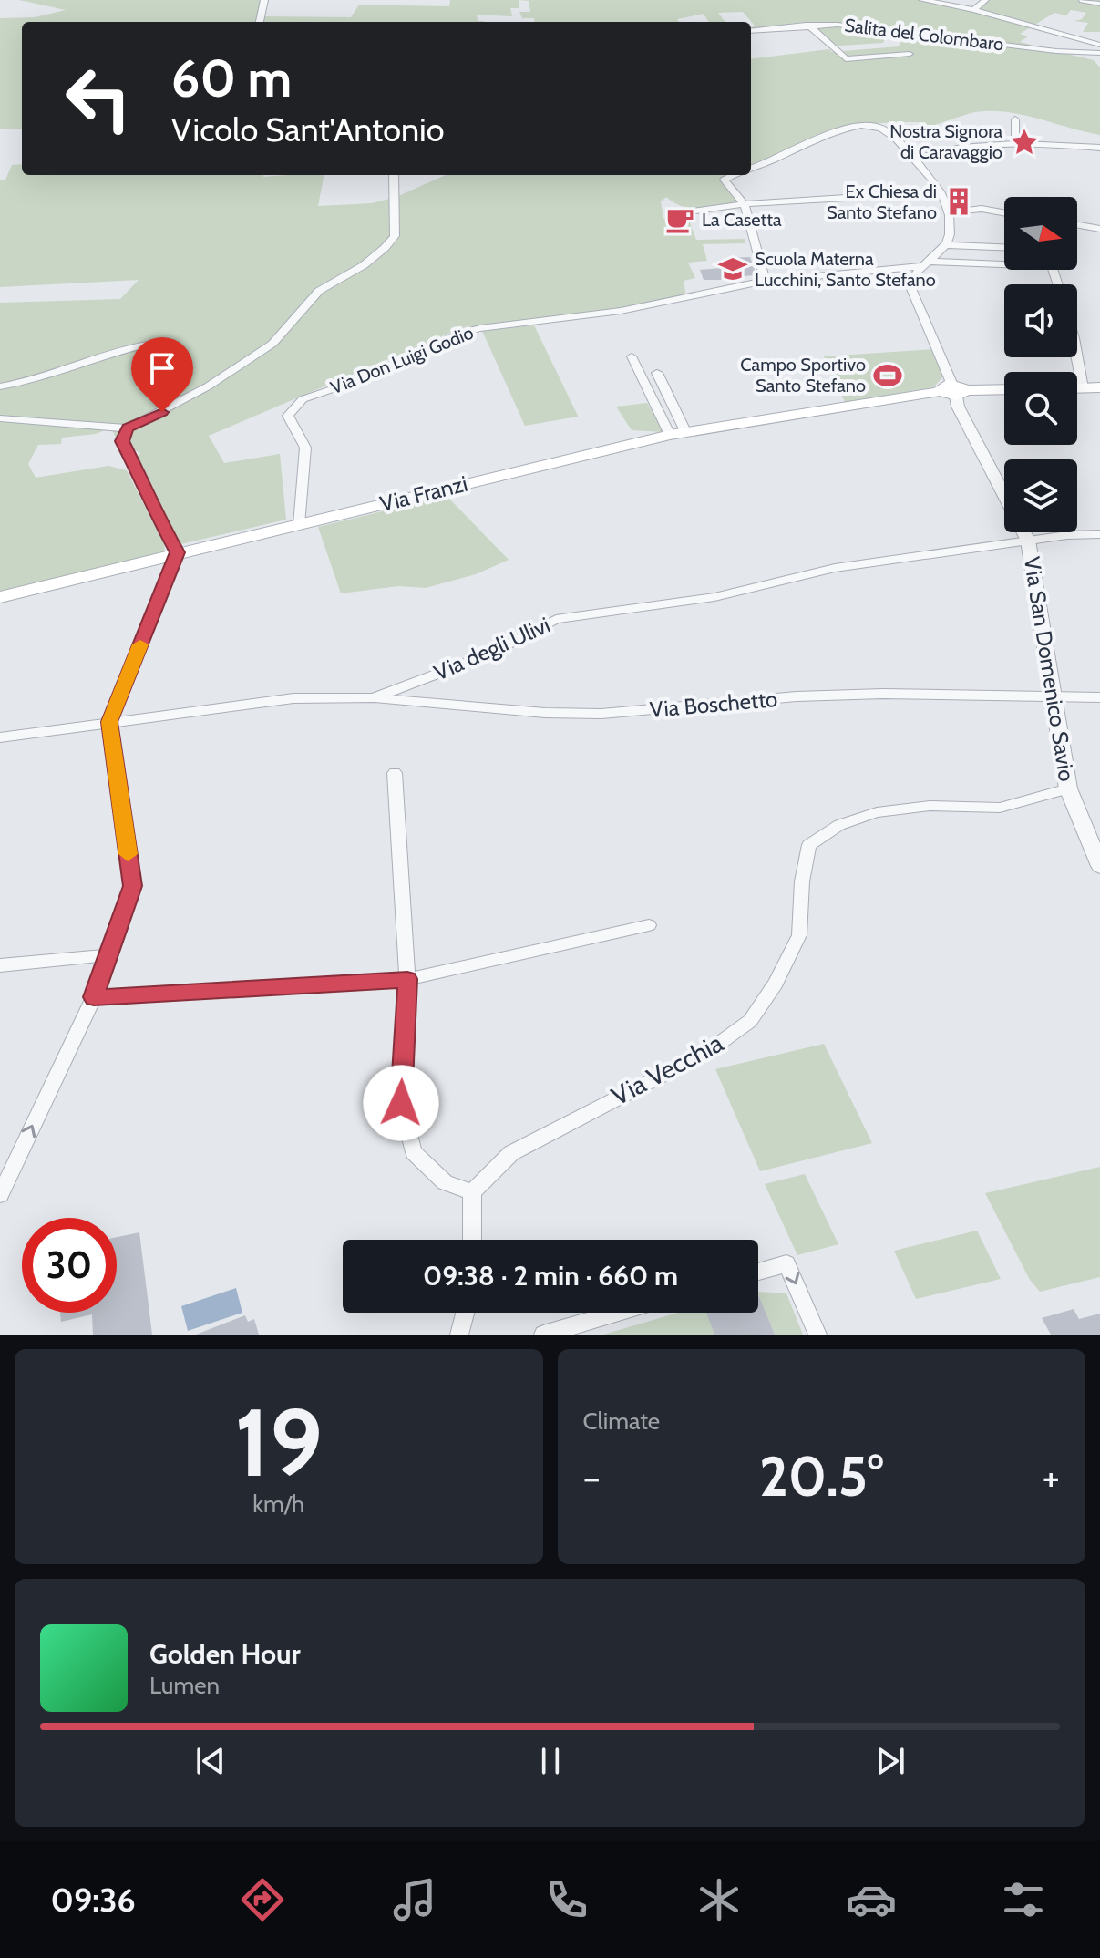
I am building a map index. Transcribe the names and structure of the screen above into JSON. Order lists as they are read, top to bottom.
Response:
{
  "streets": {
    "main road": ["Via Franzi"],
    "street": [
      "Salita del Colombaro",
      "Via Don Luigi Godio",
      "Via degli Ulivi",
      "Via San Domenico Savio",
      "Via Boschetto",
      "Via Vecchia"
    ]
  },
  "crossings": [
    ["Via Don Luigi Godio", "Via Franzi"],
    ["Via Franzi", "Via San Domenico Savio"],
    ["Via degli Ulivi", "Via San Domenico Savio"],
    ["Via degli Ulivi", "Via Boschetto"],
    ["Via San Domenico Savio", "Via Boschetto"],
    ["Via San Domenico Savio", "Via Vecchia"]
  ],
  "places": {
    "place": ["Nostra Signora di Caravaggio"],
    "building": ["Ex Chiesa di Santo Stefano"],
    "cafe": ["La Casetta"],
    "school or university": ["Scuola Materna Lucchini, Santo Stefano"],
    "sports": ["Campo Sportivo Santo Stefano"]
  },
  "north": "right",
  "page": {
    "turn": ["60 m", "Vicolo Sant'Antonio"],
    "limit": "30",
    "trip": "09:38 · 2 min · 660 m",
    "tile": [
      ["19", "km/h"],
      "Climate"
    ],
    "heat": ["−", "20.5°", "+"],
    "song": ["Golden Hour", "Lumen"],
    "tabs": "09:36"
  }
}
